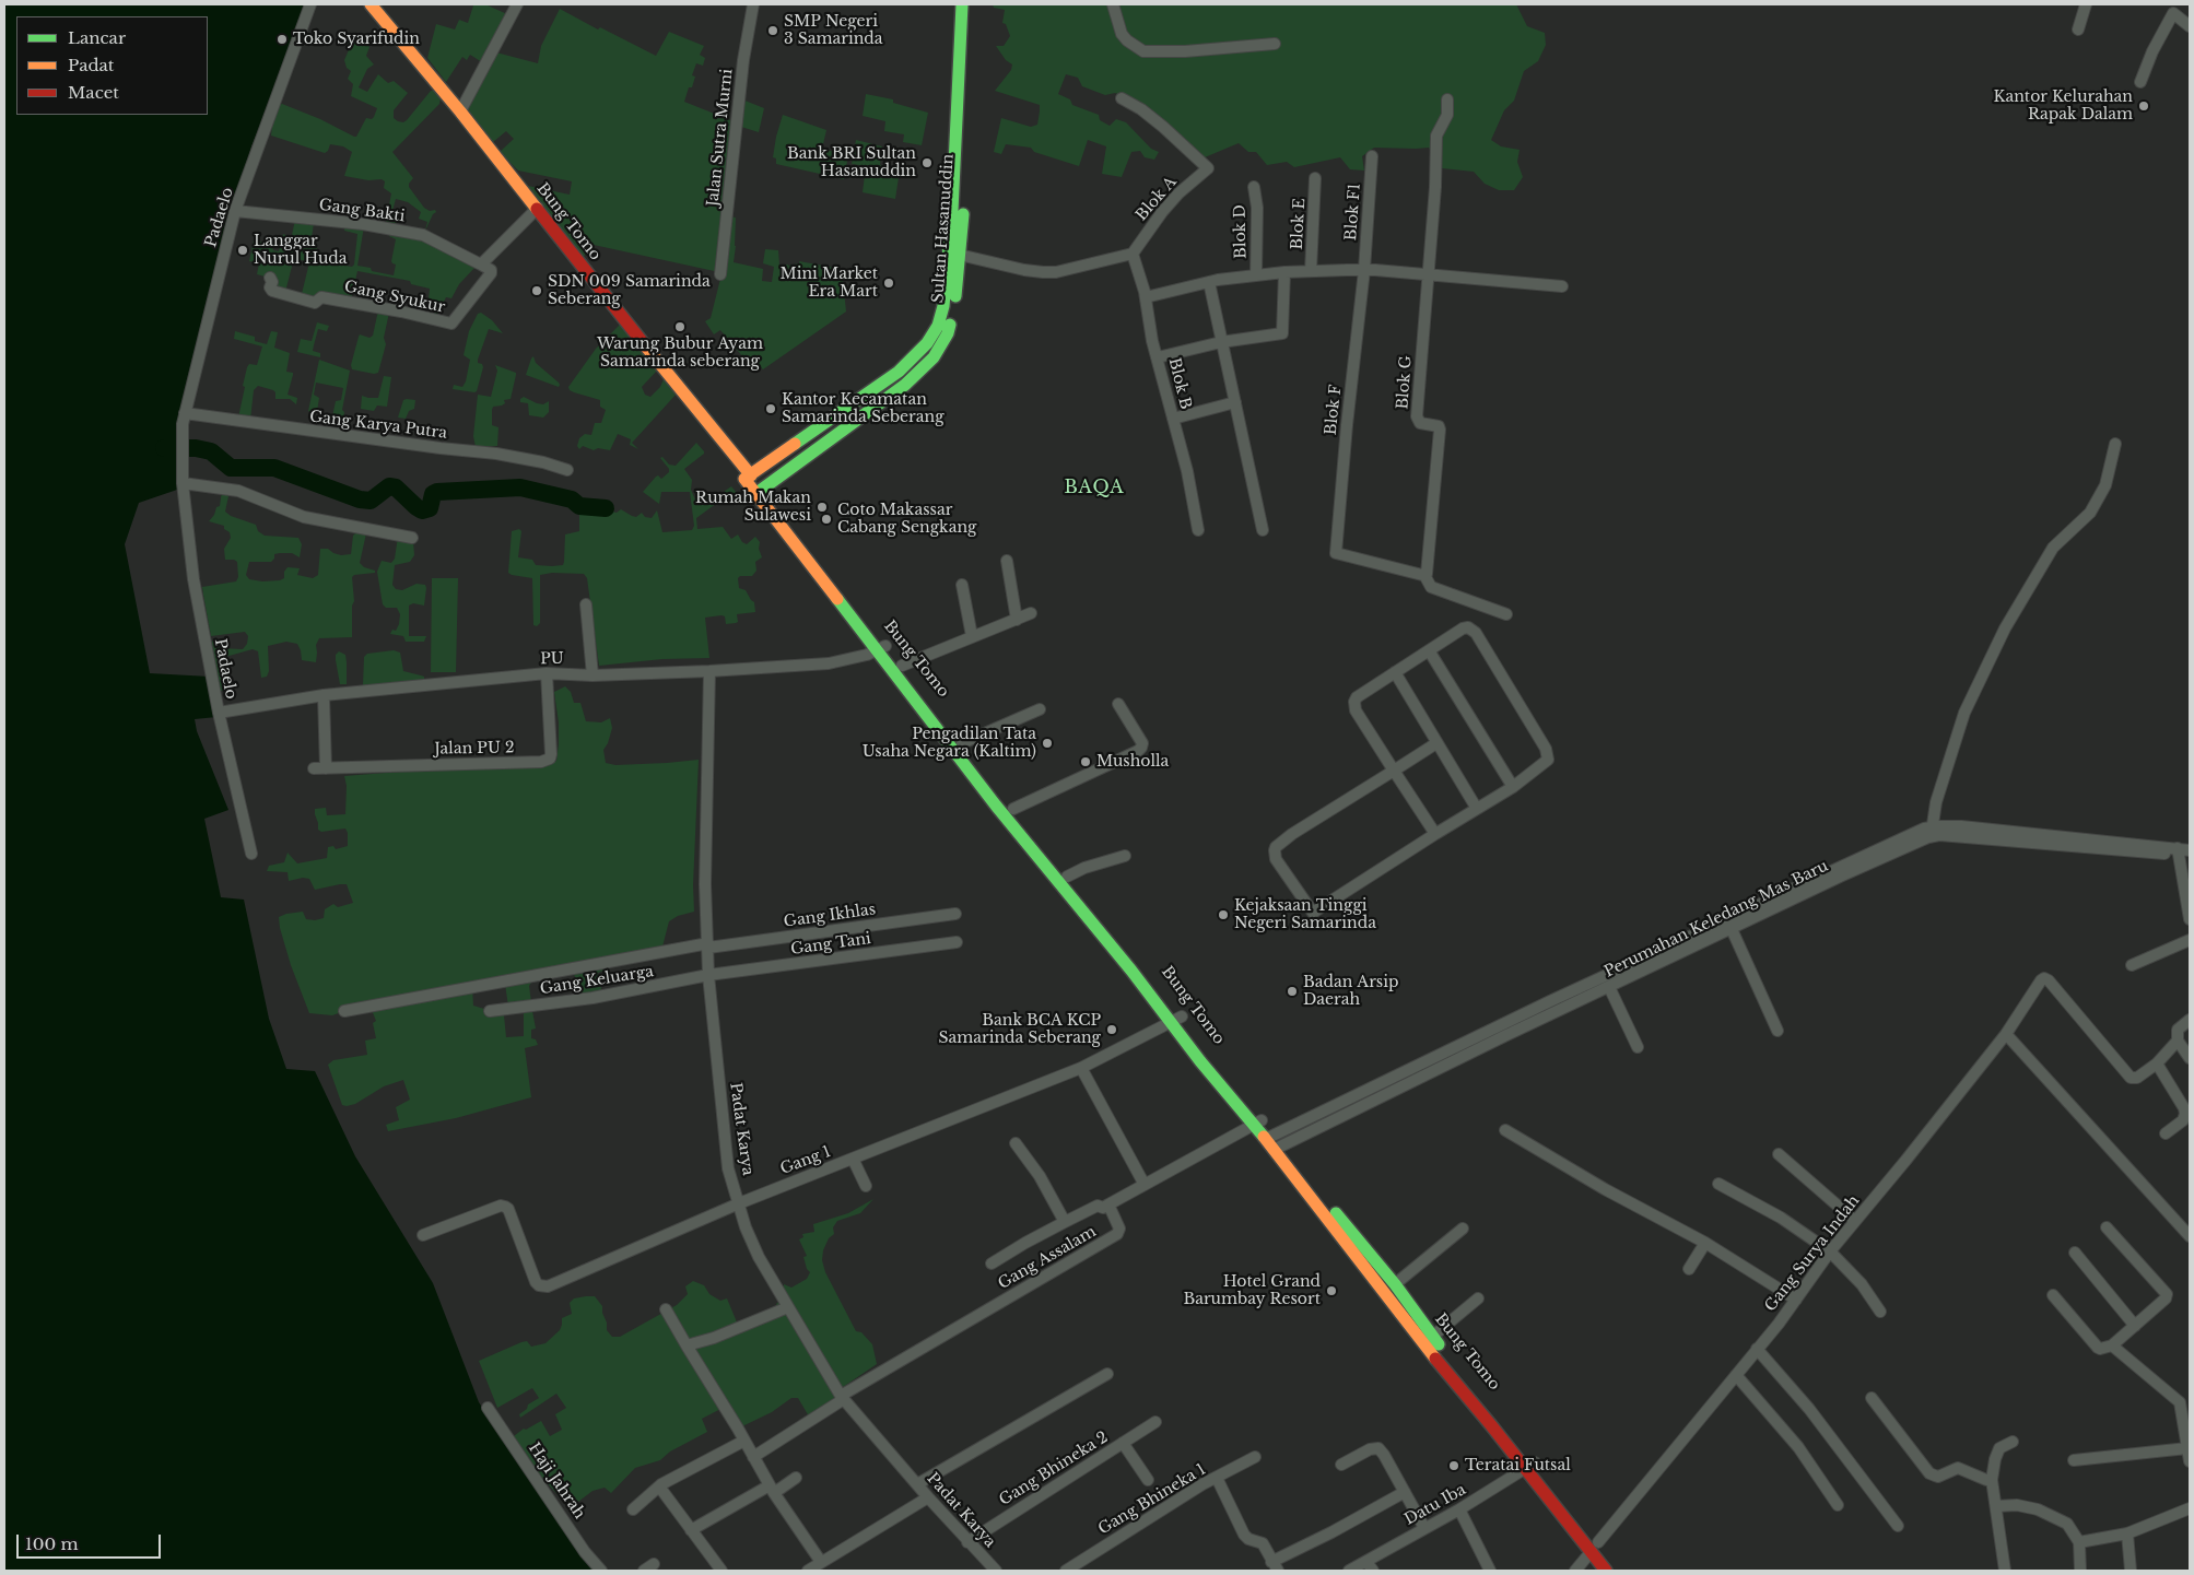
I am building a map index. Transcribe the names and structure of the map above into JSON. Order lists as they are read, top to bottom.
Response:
{
  "streets": {
    "main road": ["Bung Tomo", "Sultan Hasanuddin"],
    "street": [
      "Jalan Sutra Murni",
      "Blok A",
      "Gang Bakti",
      "Blok F1",
      "Padaelo",
      "Blok E",
      "Blok D",
      "Gang Syukur",
      "Blok G",
      "Blok B",
      "Blok F",
      "Gang Karya Putra",
      "PU",
      "Jalan PU 2",
      "Gang Ikhlas",
      "Perumahan Keledang Mas Baru",
      "Gang Tani",
      "Gang Keluarga",
      "Padat Karya",
      "Gang 1",
      "Gang Surya Indah",
      "Gang Assalam",
      "Gang Bhineka 2",
      "Haji Jahrah",
      "Gang Bhineka 1",
      "Datu Iba"
    ]
  },
  "crossings": [
    ["Blok A", "Blok B"],
    ["Gang Bakti", "Padaelo"],
    ["Gang Bakti", "Gang Syukur"],
    ["Blok F1", "Blok F"],
    ["Padaelo", "Gang Karya Putra"],
    ["Padaelo", "PU"],
    ["Bung Tomo", "Sultan Hasanuddin"],
    ["Bung Tomo", "PU"],
    ["Bung Tomo", "Gang 1"],
    ["Bung Tomo", "Gang Surya Indah"],
    ["Bung Tomo", "Datu Iba"],
    ["Blok G", "Blok F"],
    ["PU", "Jalan PU 2"],
    ["PU", "Padat Karya"],
    ["Gang Ikhlas", "Padat Karya"],
    ["Gang Tani", "Gang Keluarga"],
    ["Gang Tani", "Padat Karya"],
    ["Gang Keluarga", "Padat Karya"],
    ["Padat Karya", "Gang 1"],
    ["Padat Karya", "Gang Assalam"],
    ["Padat Karya", "Gang Bhineka 2"]
  ],
  "districts": ["BAQA"],
  "places": [
    "SMP Negeri 3 Samarinda",
    "Toko Syarifudin",
    "Kantor Kelurahan Rapak Dalam",
    "Bank BRI Sultan Hasanuddin",
    "Langgar Nurul Huda",
    "Mini Market Era Mart",
    "SDN 009 Samarinda Seberang",
    "Warung Bubur Ayam Samarinda seberang",
    "Kantor Kecamatan Samarinda Seberang",
    "Rumah Makan Sulawesi",
    "Coto Makassar Cabang Sengkang",
    "Pengadilan Tata Usaha Negara (Kaltim)",
    "Musholla",
    "Kejaksaan Tinggi Negeri Samarinda",
    "Badan Arsip Daerah",
    "Bank BCA KCP Samarinda Seberang",
    "Hotel Grand Barumbay Resort",
    "Teratai Futsal"
  ],
  "legend": ["Lancar", "Padat", "Macet"],
  "scale_bar": "100 m"
}
